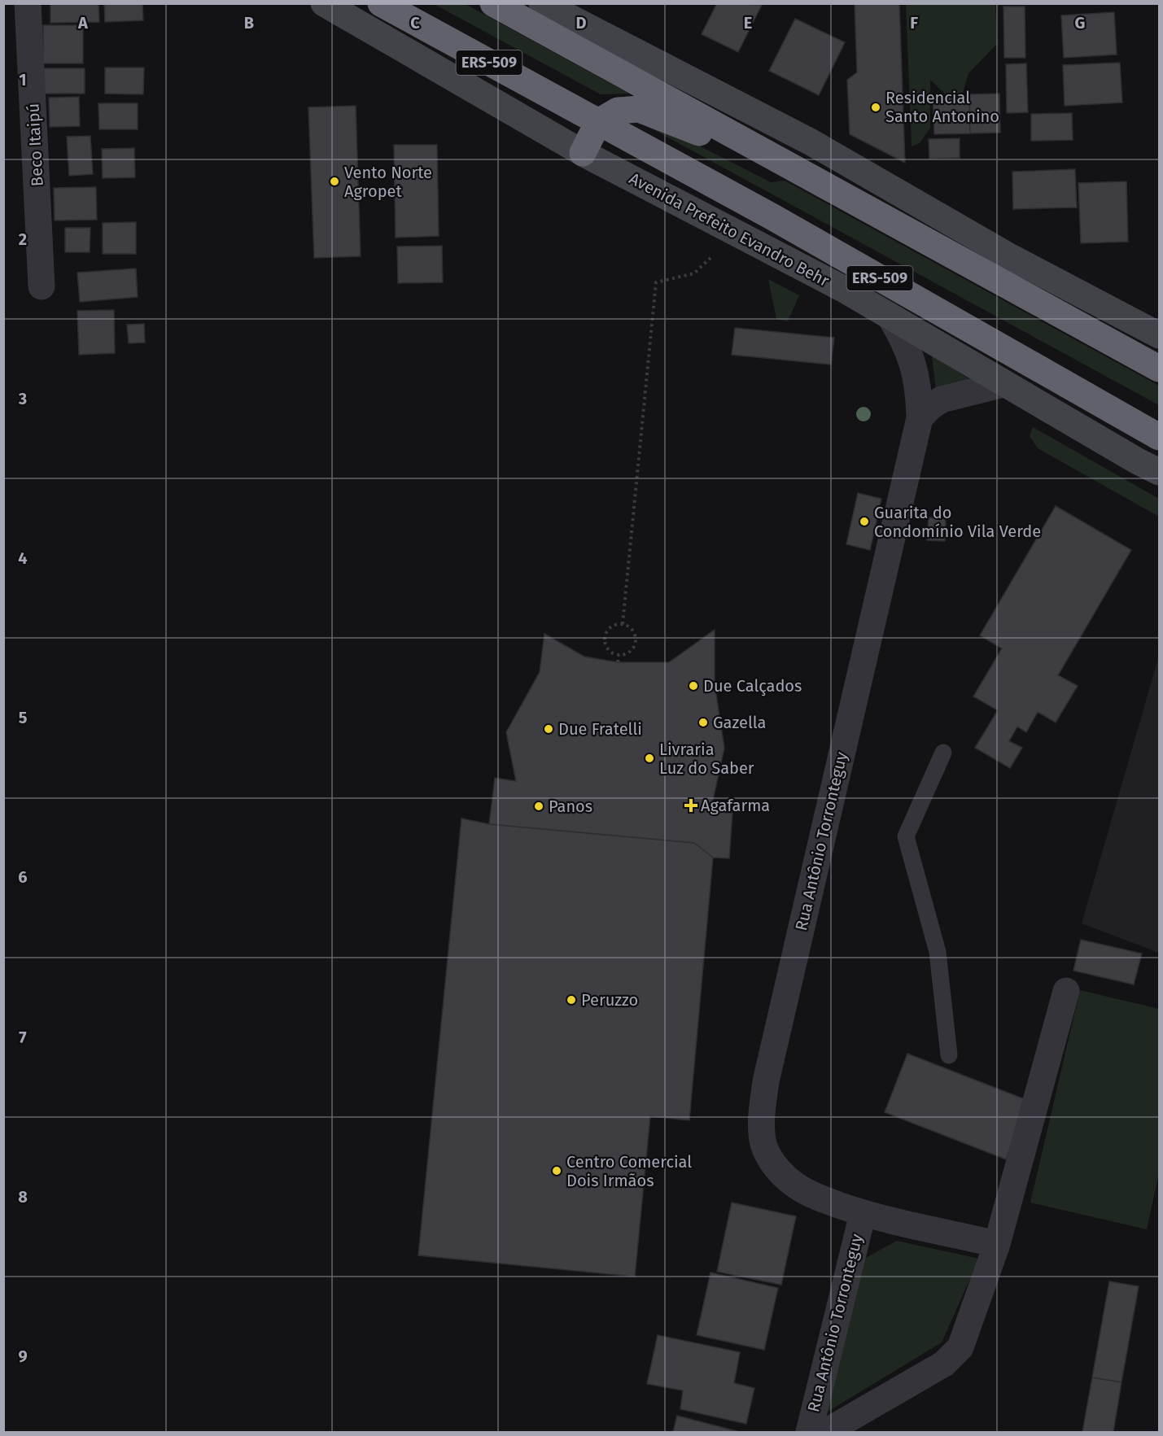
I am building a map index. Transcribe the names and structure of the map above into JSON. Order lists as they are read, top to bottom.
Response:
{
  "streets": {
    "highway": ["ERS-509", "Avenida Prefeito Evandro Behr"],
    "street": ["Beco Itaipú", "Rua Antônio Torronteguy"]
  },
  "crossings": [
    ["Avenida Prefeito Evandro Behr", "Rua Antônio Torronteguy"]
  ],
  "places": {
    "other": [
      "Residencial Santo Antonino",
      "Vento Norte Agropet",
      "Guarita do Condomínio Vila Verde",
      "Due Calçados",
      "Gazella",
      "Due Fratelli",
      "Livraria Luz do Saber",
      "Panos",
      "Peruzzo",
      "Centro Comercial Dois Irmãos"
    ],
    "health": ["Agafarma"]
  },
  "grid": {
    "columns": [
      "A",
      "B",
      "C",
      "D",
      "E",
      "F",
      "G"
    ],
    "rows": [
      "1",
      "2",
      "3",
      "4",
      "5",
      "6",
      "7",
      "8",
      "9"
    ]
  }
}
